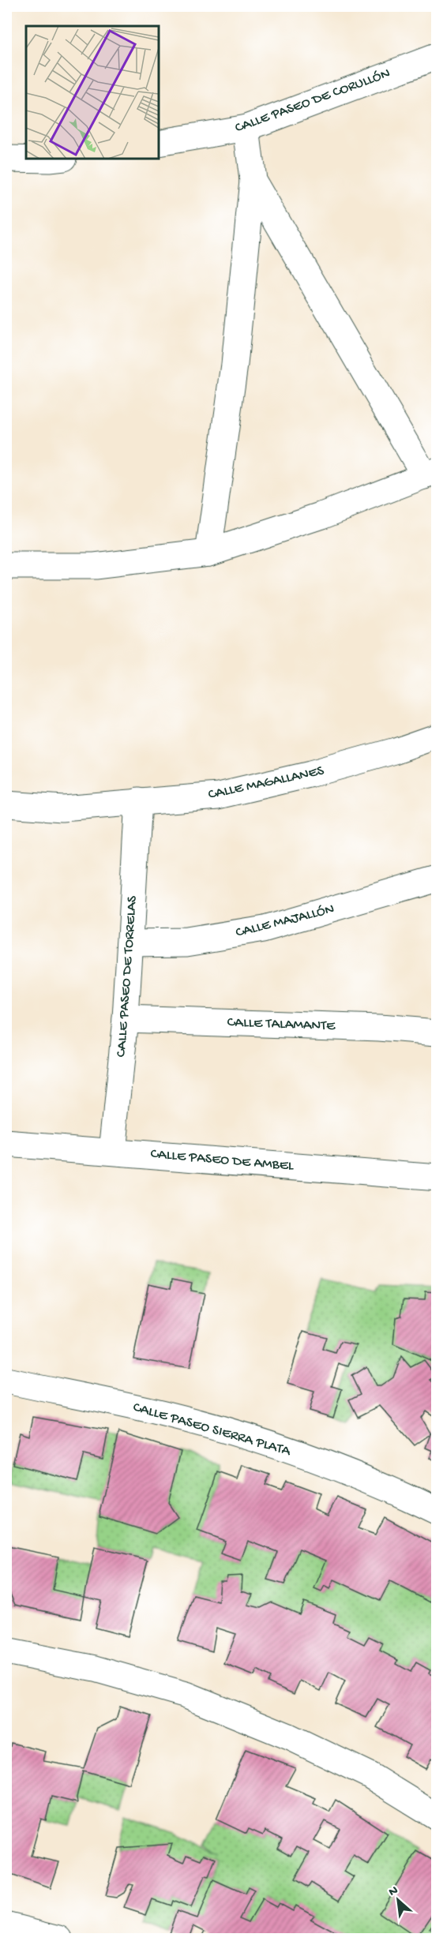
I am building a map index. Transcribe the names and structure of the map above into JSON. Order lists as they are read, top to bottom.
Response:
{
  "streets": {
    "street": [
      "CALLE PASEO DE CORULLÓN",
      "CALLE MAGALLANES",
      "CALLE MAJALLÓN",
      "CALLE PASEO DE TORRELAS",
      "CALLE TALAMANTE",
      "CALLE PASEO DE AMBEL",
      "CALLE PASEO SIERRA PLATA"
    ]
  },
  "crossings": [
    ["CALLE MAGALLANES", "CALLE PASEO DE TORRELAS"],
    ["CALLE MAJALLÓN", "CALLE PASEO DE TORRELAS"],
    ["CALLE PASEO DE TORRELAS", "CALLE TALAMANTE"],
    ["CALLE PASEO DE TORRELAS", "CALLE PASEO DE AMBEL"]
  ],
  "north": "top left"
}
